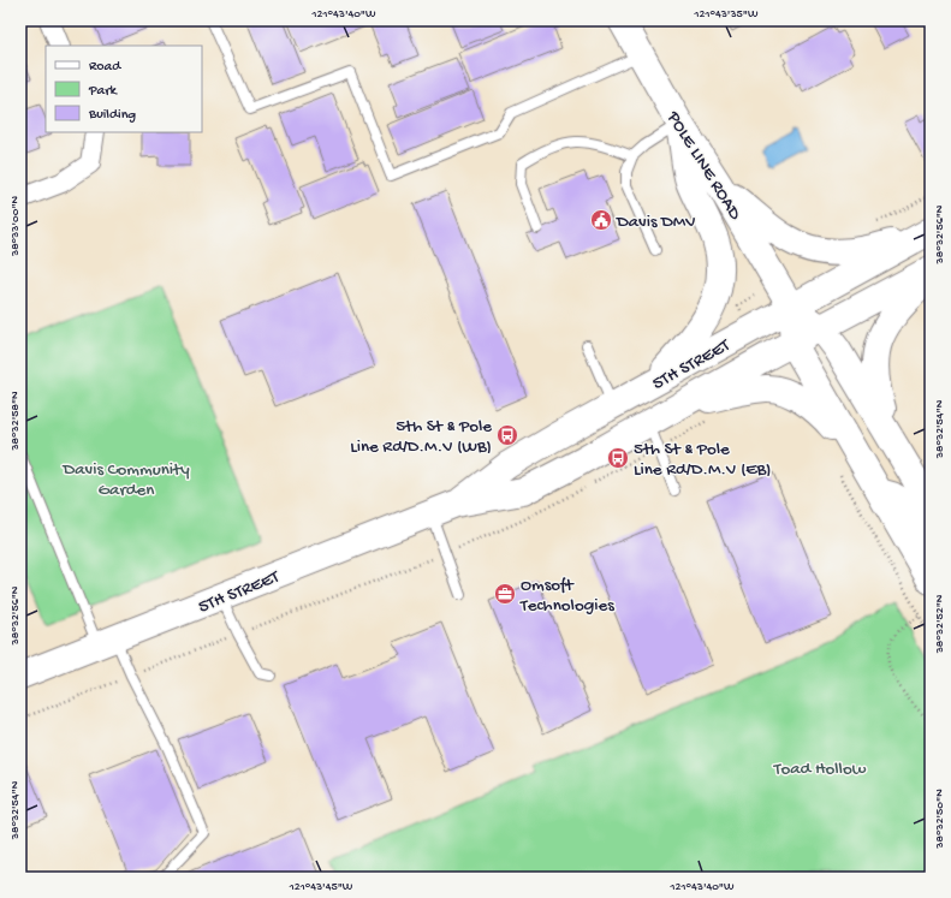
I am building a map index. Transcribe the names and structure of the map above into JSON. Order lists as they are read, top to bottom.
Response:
{
  "streets": {
    "main road": ["POLE LINE ROAD", "5TH STREET"]
  },
  "crossings": [
    ["POLE LINE ROAD", "5TH STREET"]
  ],
  "parks": ["Davis Community Garden", "Toad Hollow"],
  "places": {
    "public building": ["Davis DMV"],
    "bus stop": ["5th St & Pole Line Rd/D.M.V (WB)", "5th St & Pole Line Rd/D.M.V (EB)"],
    "office": ["Omsoft Technologies"]
  },
  "legend": ["Road", "Park", "Building"],
  "coordinates": [
    "121°43'40\"W",
    "121°43'35\"W",
    "38°33'00\"N",
    "38°32'56\"N",
    "38°32'58\"N",
    "38°32'54\"N",
    "38°32'52\"N",
    "38°32'50\"N",
    "121°43'45\"W"
  ]
}
